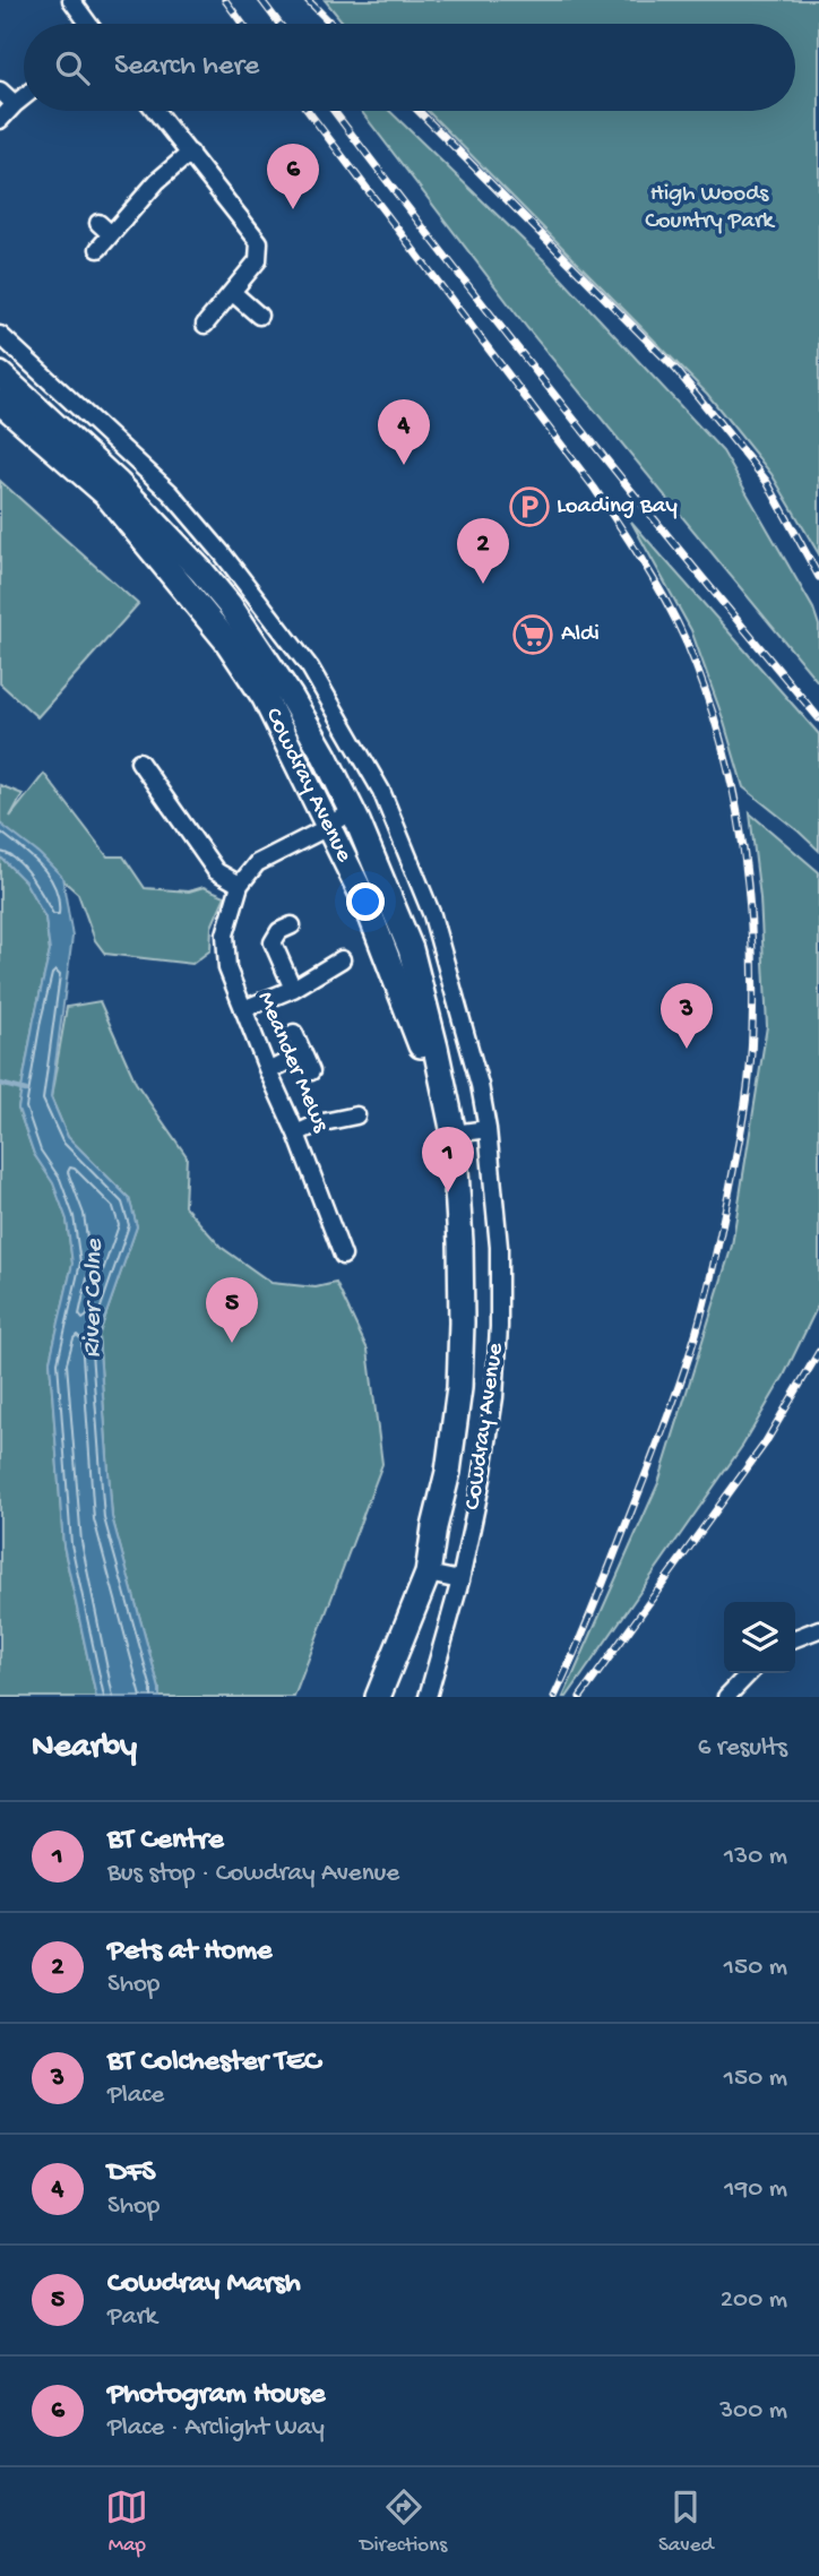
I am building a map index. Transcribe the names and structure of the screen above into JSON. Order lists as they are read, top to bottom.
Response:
{
  "streets": {
    "main road": ["Cowdray Avenue"],
    "street": ["Meander Mews"]
  },
  "crossings": [
    ["Cowdray Avenue", "Meander Mews"]
  ],
  "water": ["River Colne"],
  "parks": ["High Woods Country Park"],
  "places": {
    "parking": ["Loading Bay"],
    "supermarket": ["Aldi"]
  },
  "page": {
    "search": "Search here",
    "pins": [
      "6",
      "4",
      "2",
      "3",
      "1",
      "5"
    ],
    "heading": ["Nearby", "6 results"],
    "list": [
      {
        "mark": "1",
        "name": "BT Centre",
        "note": "Bus stop · Cowdray Avenue",
        "value": "130 m"
      },
      {
        "mark": "2",
        "name": "Pets at Home",
        "note": "Shop",
        "value": "150 m"
      },
      {
        "mark": "3",
        "name": "BT Colchester TEC",
        "note": "Place",
        "value": "150 m"
      },
      {
        "mark": "4",
        "name": "DFS",
        "note": "Shop",
        "value": "190 m"
      },
      {
        "mark": "5",
        "name": "Cowdray Marsh",
        "note": "Park",
        "value": "200 m"
      },
      {
        "mark": "6",
        "name": "Photogram House",
        "note": "Place · Arclight Way",
        "value": "300 m"
      }
    ],
    "nav": ["Map", "Directions", "Saved"]
  }
}
